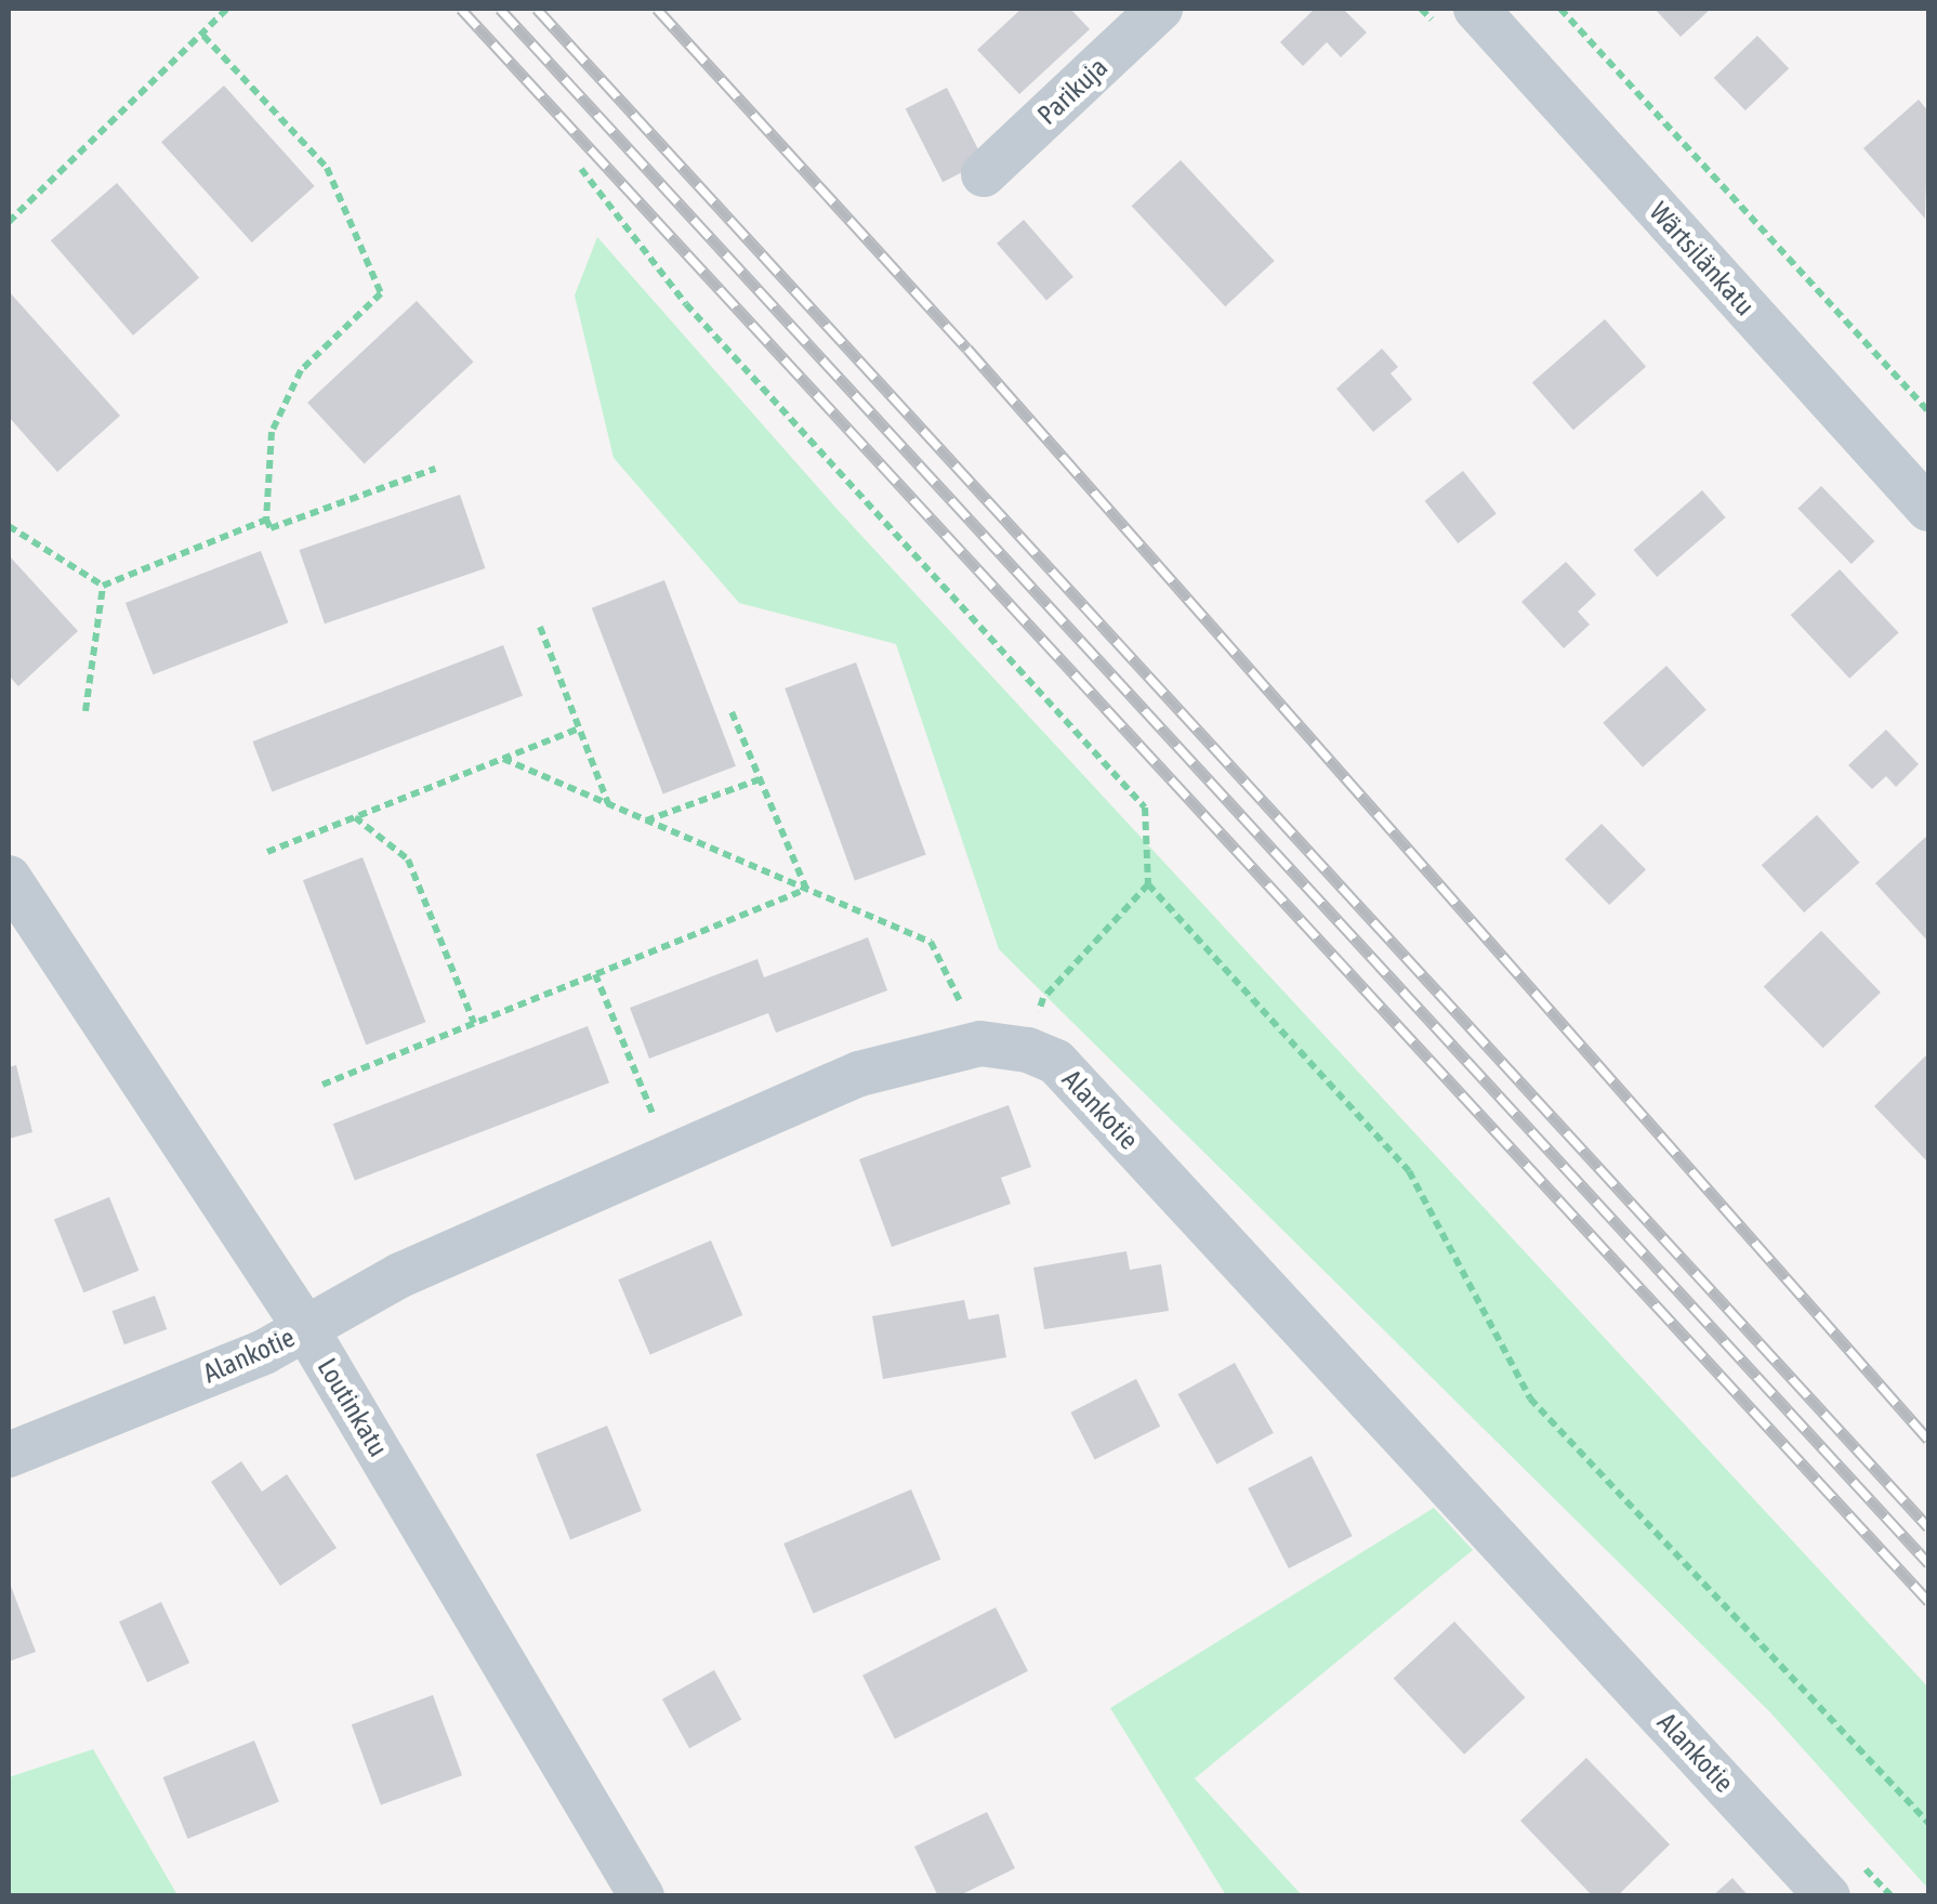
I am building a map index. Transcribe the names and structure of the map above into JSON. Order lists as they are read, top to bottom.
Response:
{
  "streets": {
    "street": [
      "Parikuja",
      "Wärtsilänkatu",
      "Alankotie",
      "Loutinkatu"
    ]
  },
  "crossings": [
    ["Alankotie", "Loutinkatu"]
  ]
}
